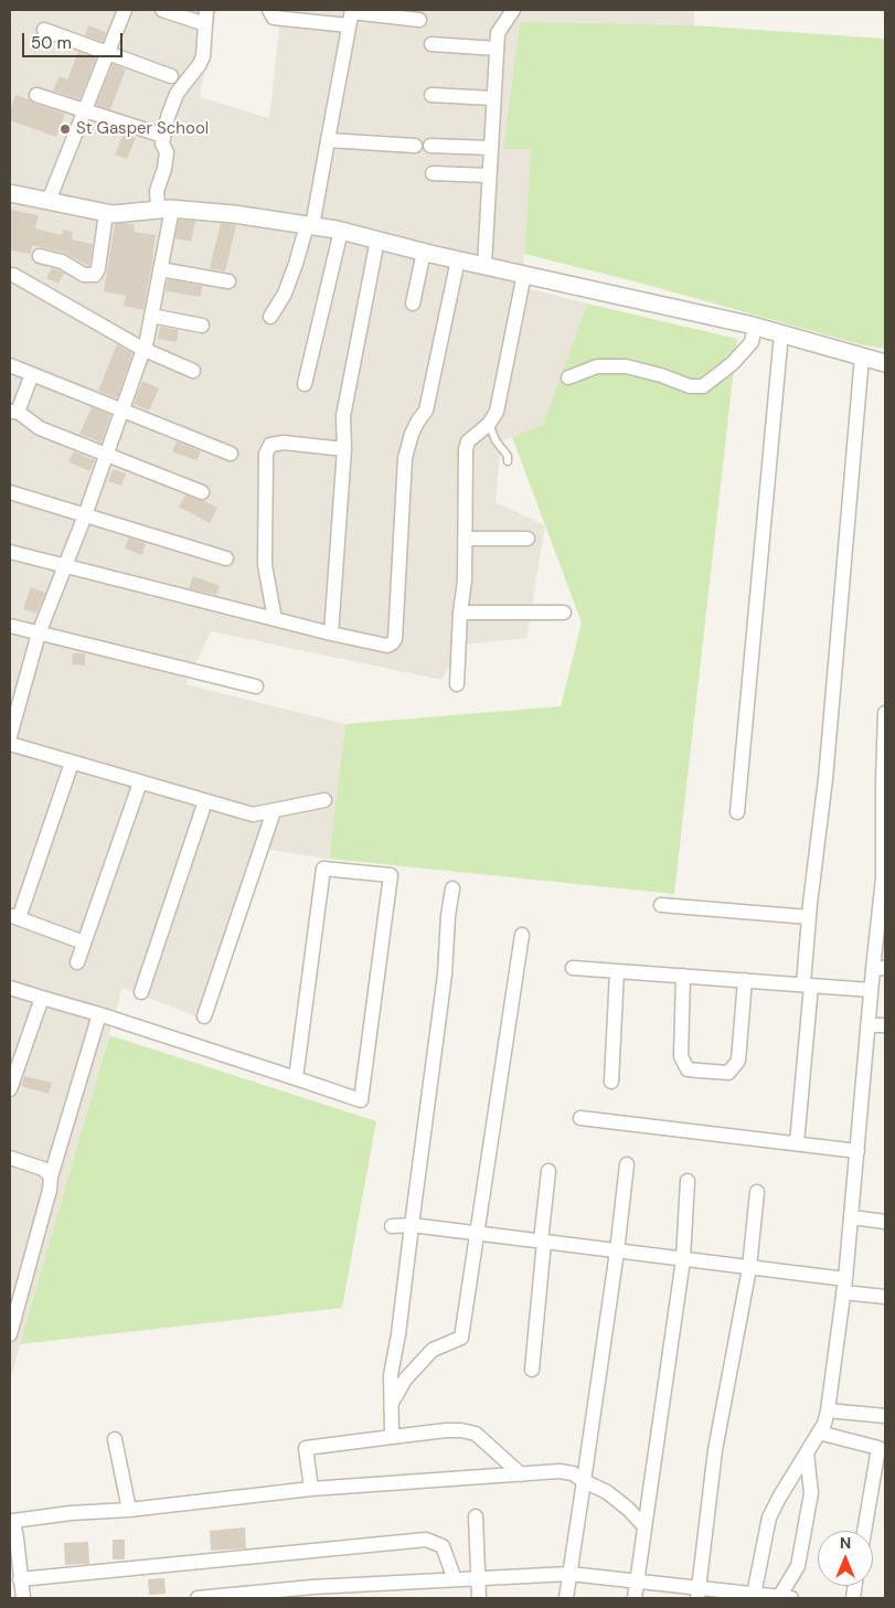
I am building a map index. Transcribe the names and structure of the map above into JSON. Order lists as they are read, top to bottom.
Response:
{
  "places": ["St Gasper School"],
  "scale_bar": "50 m",
  "north": "top"
}
